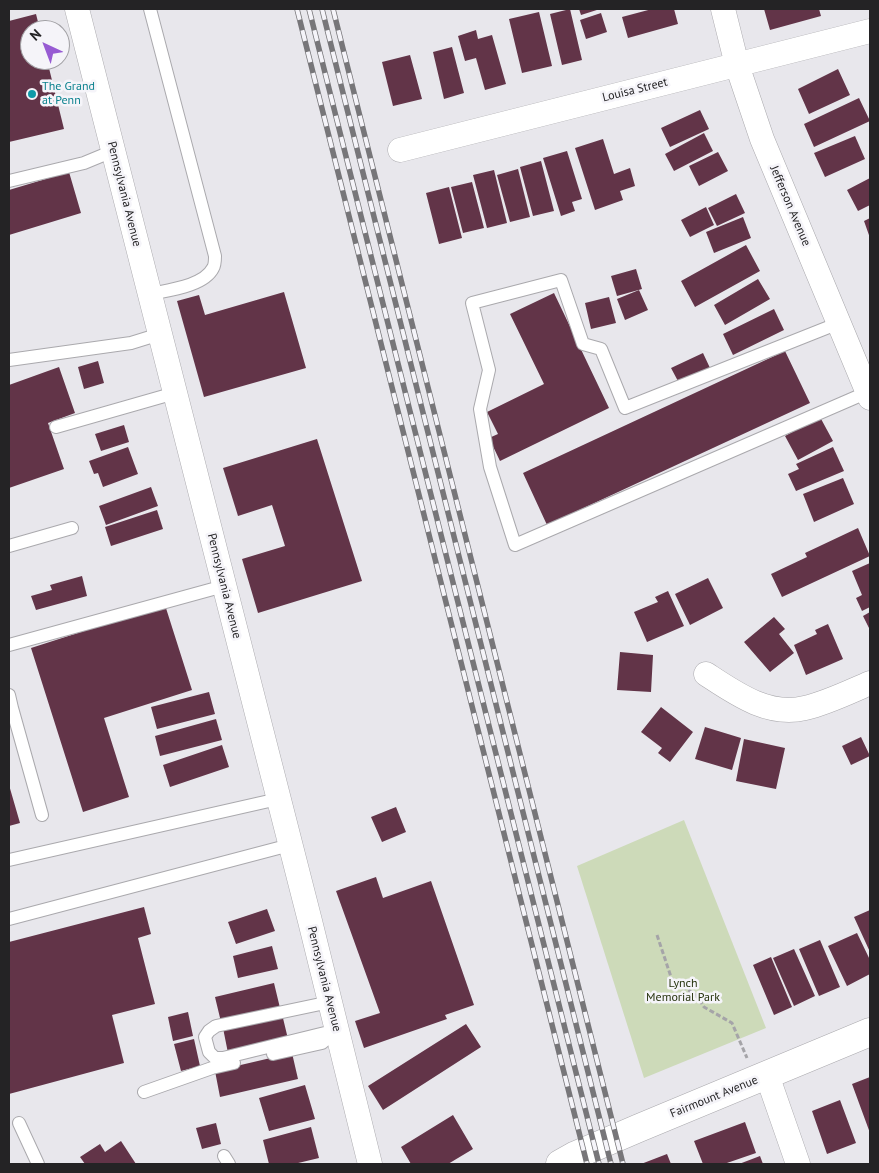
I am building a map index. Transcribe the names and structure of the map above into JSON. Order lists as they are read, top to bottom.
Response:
{
  "streets": {
    "street": [
      "Louisa Street",
      "Pennsylvania Avenue",
      "Jefferson Avenue",
      "Fairmount Avenue"
    ]
  },
  "crossings": [
    ["Louisa Street", "Jefferson Avenue"]
  ],
  "parks": ["Lynch Memorial Park"],
  "places": ["The Grand at Penn"],
  "north": "top left"
}
